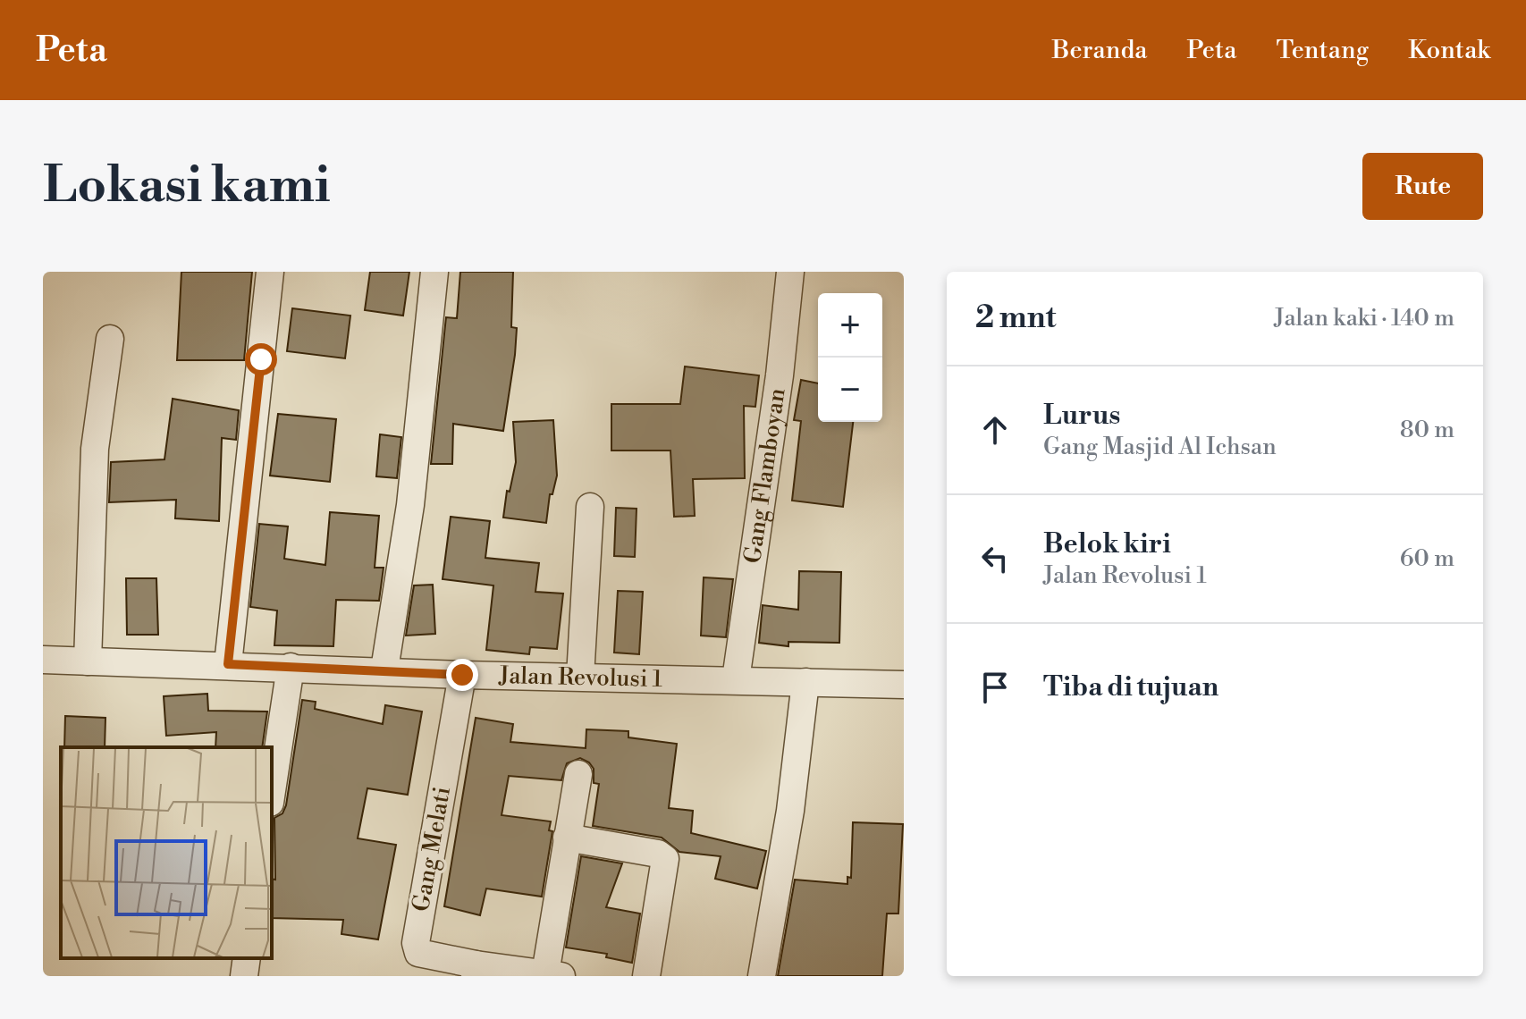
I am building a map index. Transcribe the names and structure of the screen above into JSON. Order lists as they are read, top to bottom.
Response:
{
  "streets": {
    "street": ["Gang Flamboyan", "Jalan Revolusi 1", "Gang Melati"]
  },
  "crossings": [
    ["Gang Flamboyan", "Jalan Revolusi 1"],
    ["Jalan Revolusi 1", "Gang Melati"]
  ],
  "page": {
    "header": "Peta",
    "nav": [
      "Beranda",
      "Peta",
      "Tentang",
      "Kontak"
    ],
    "buttons": "Rute",
    "title": "Lokasi kami",
    "heading": ["2 mnt", "Jalan kaki · 140 m"],
    "map_buttons": ["+", "−"],
    "list": [
      ["Lurus", "Gang Masjid Al Ichsan", "80 m"],
      ["Belok kiri", "Jalan Revolusi 1", "60 m"],
      "Tiba di tujuan"
    ]
  }
}
